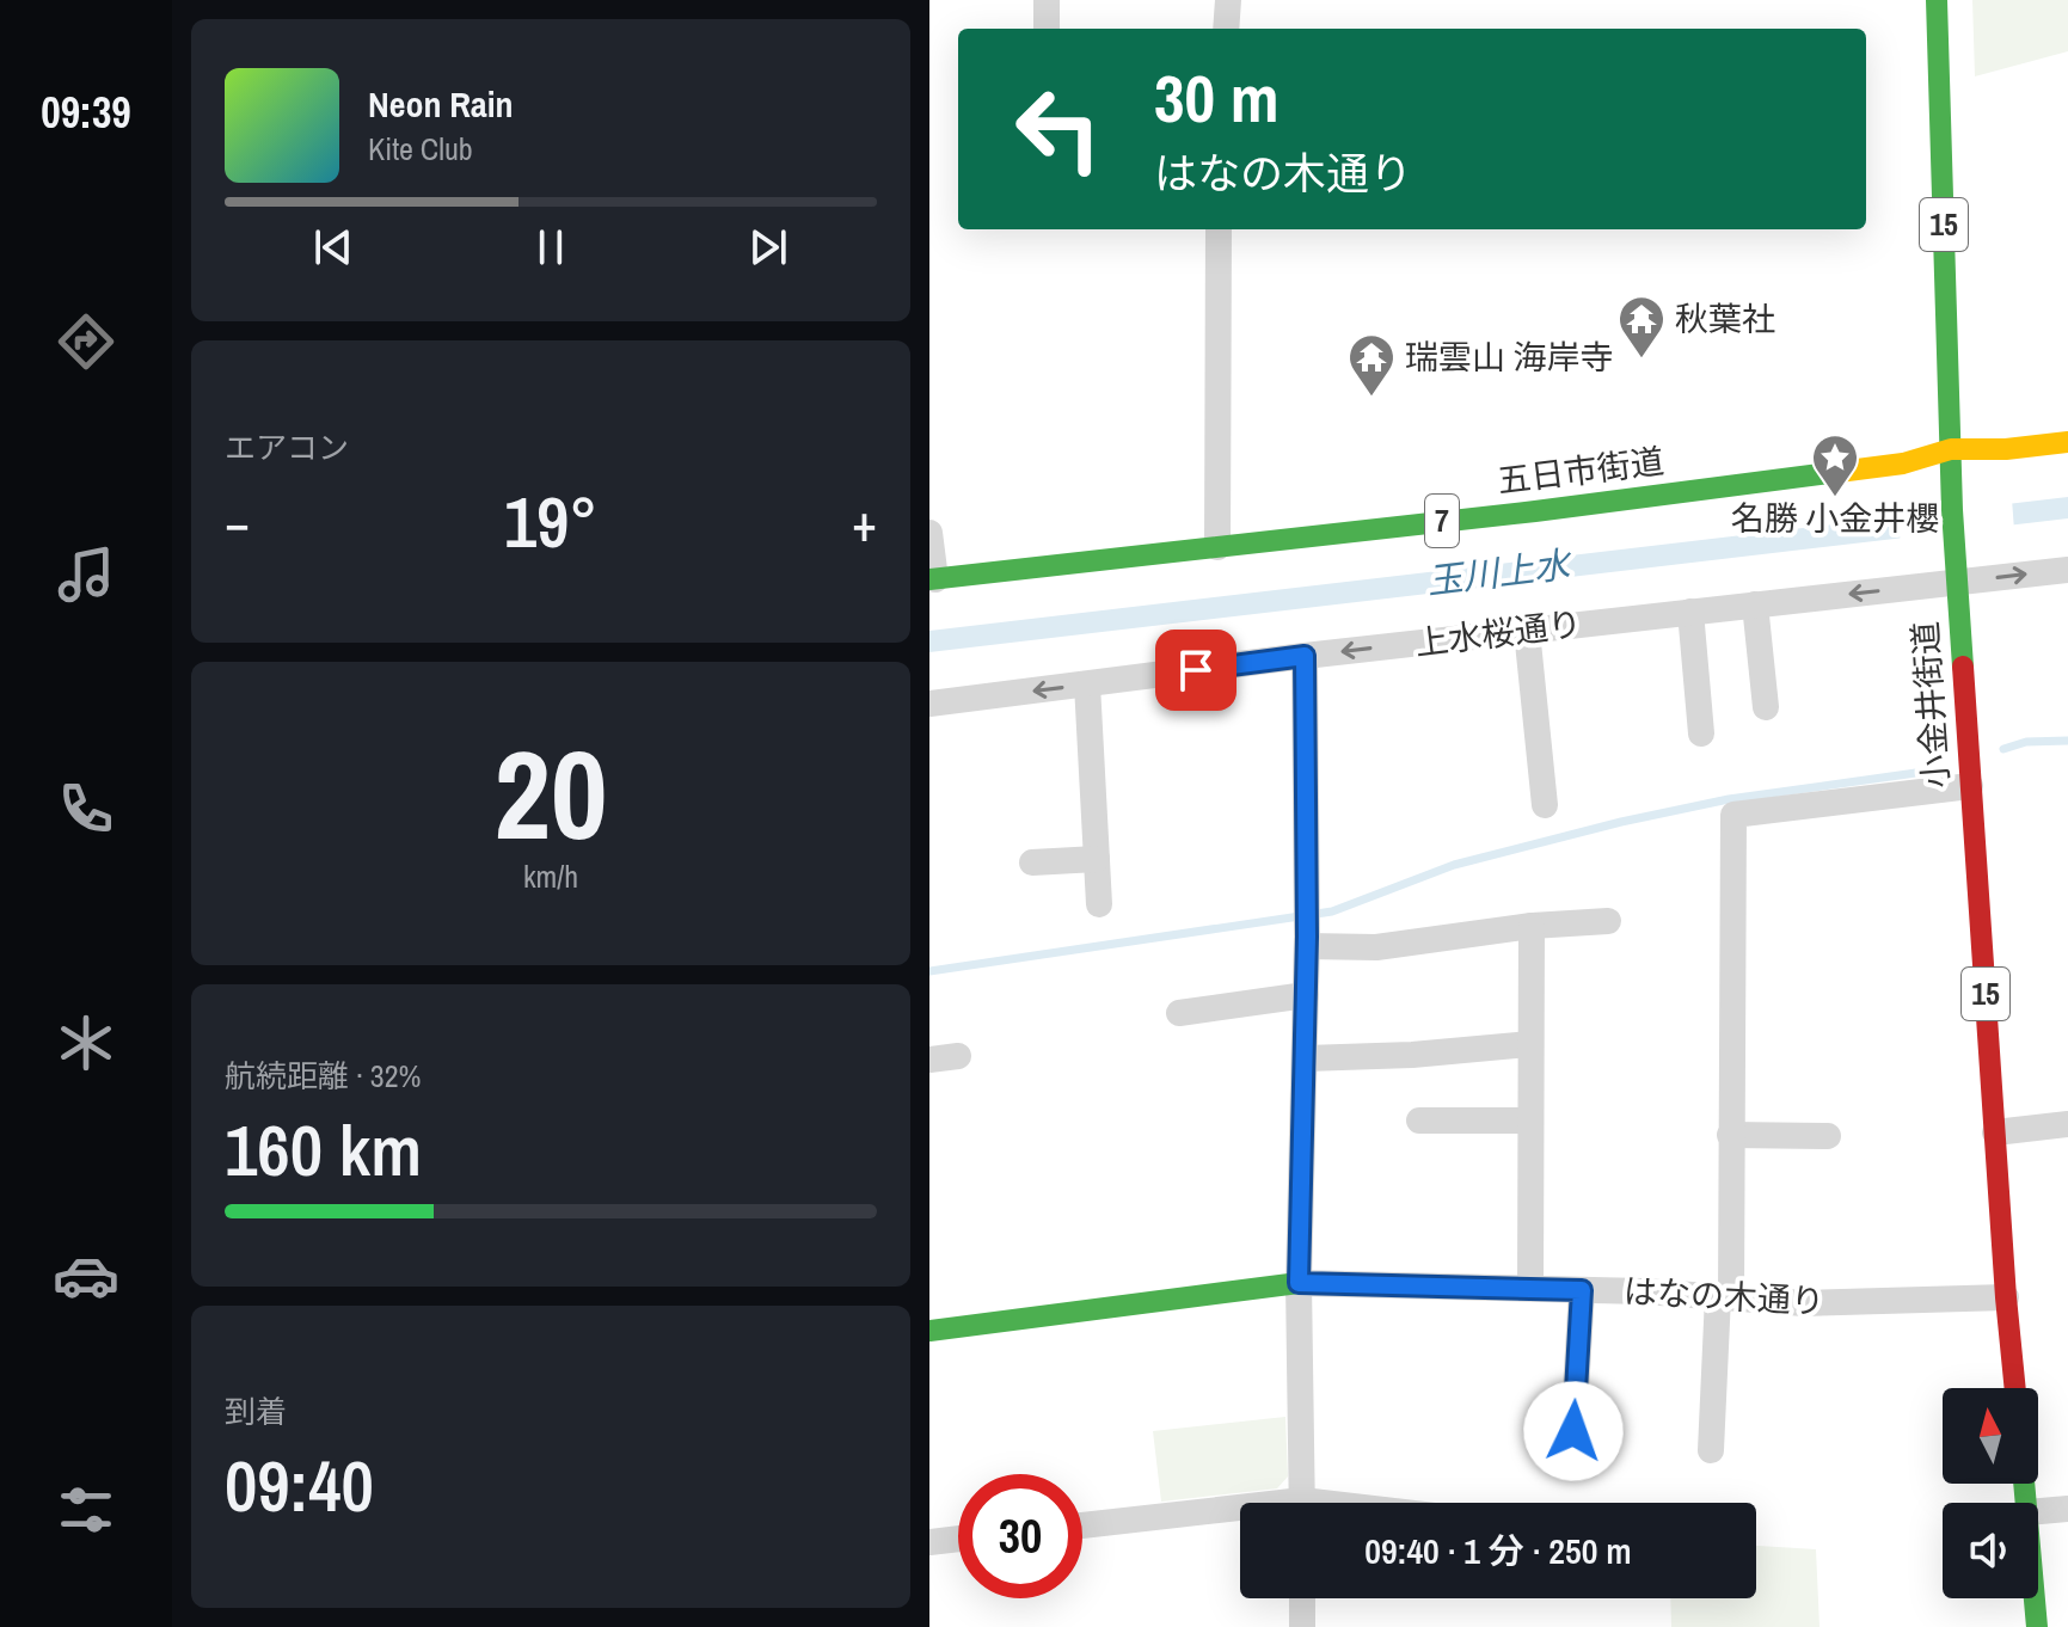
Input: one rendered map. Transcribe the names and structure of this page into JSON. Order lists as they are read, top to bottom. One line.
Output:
{"streets":{"main road":["15","五日市街道","7","小金井街道","はなの木通り"],"street":["上水桜通り"]},"crossings":[["五日市街道","小金井街道"],["上水桜通り","小金井街道"],["小金井街道","はなの木通り"]],"water":["玉川上水"],"places":{"temple":["秋葉社","瑞雲山 海岸寺"],"place":["名勝 小金井櫻"]},"north":"top","page":{"tabs":"09:39","turn":["30 m","はなの木通り"],"song":["Neon Rain","Kite Club"],"tile":["エアコン",["20","km/h"],["航続距離 · 32%","160 km"],["到着","09:40"]],"heat":["−","19°","+"],"limit":"30","trip":"09:40 · 1 分 · 250 m"}}
